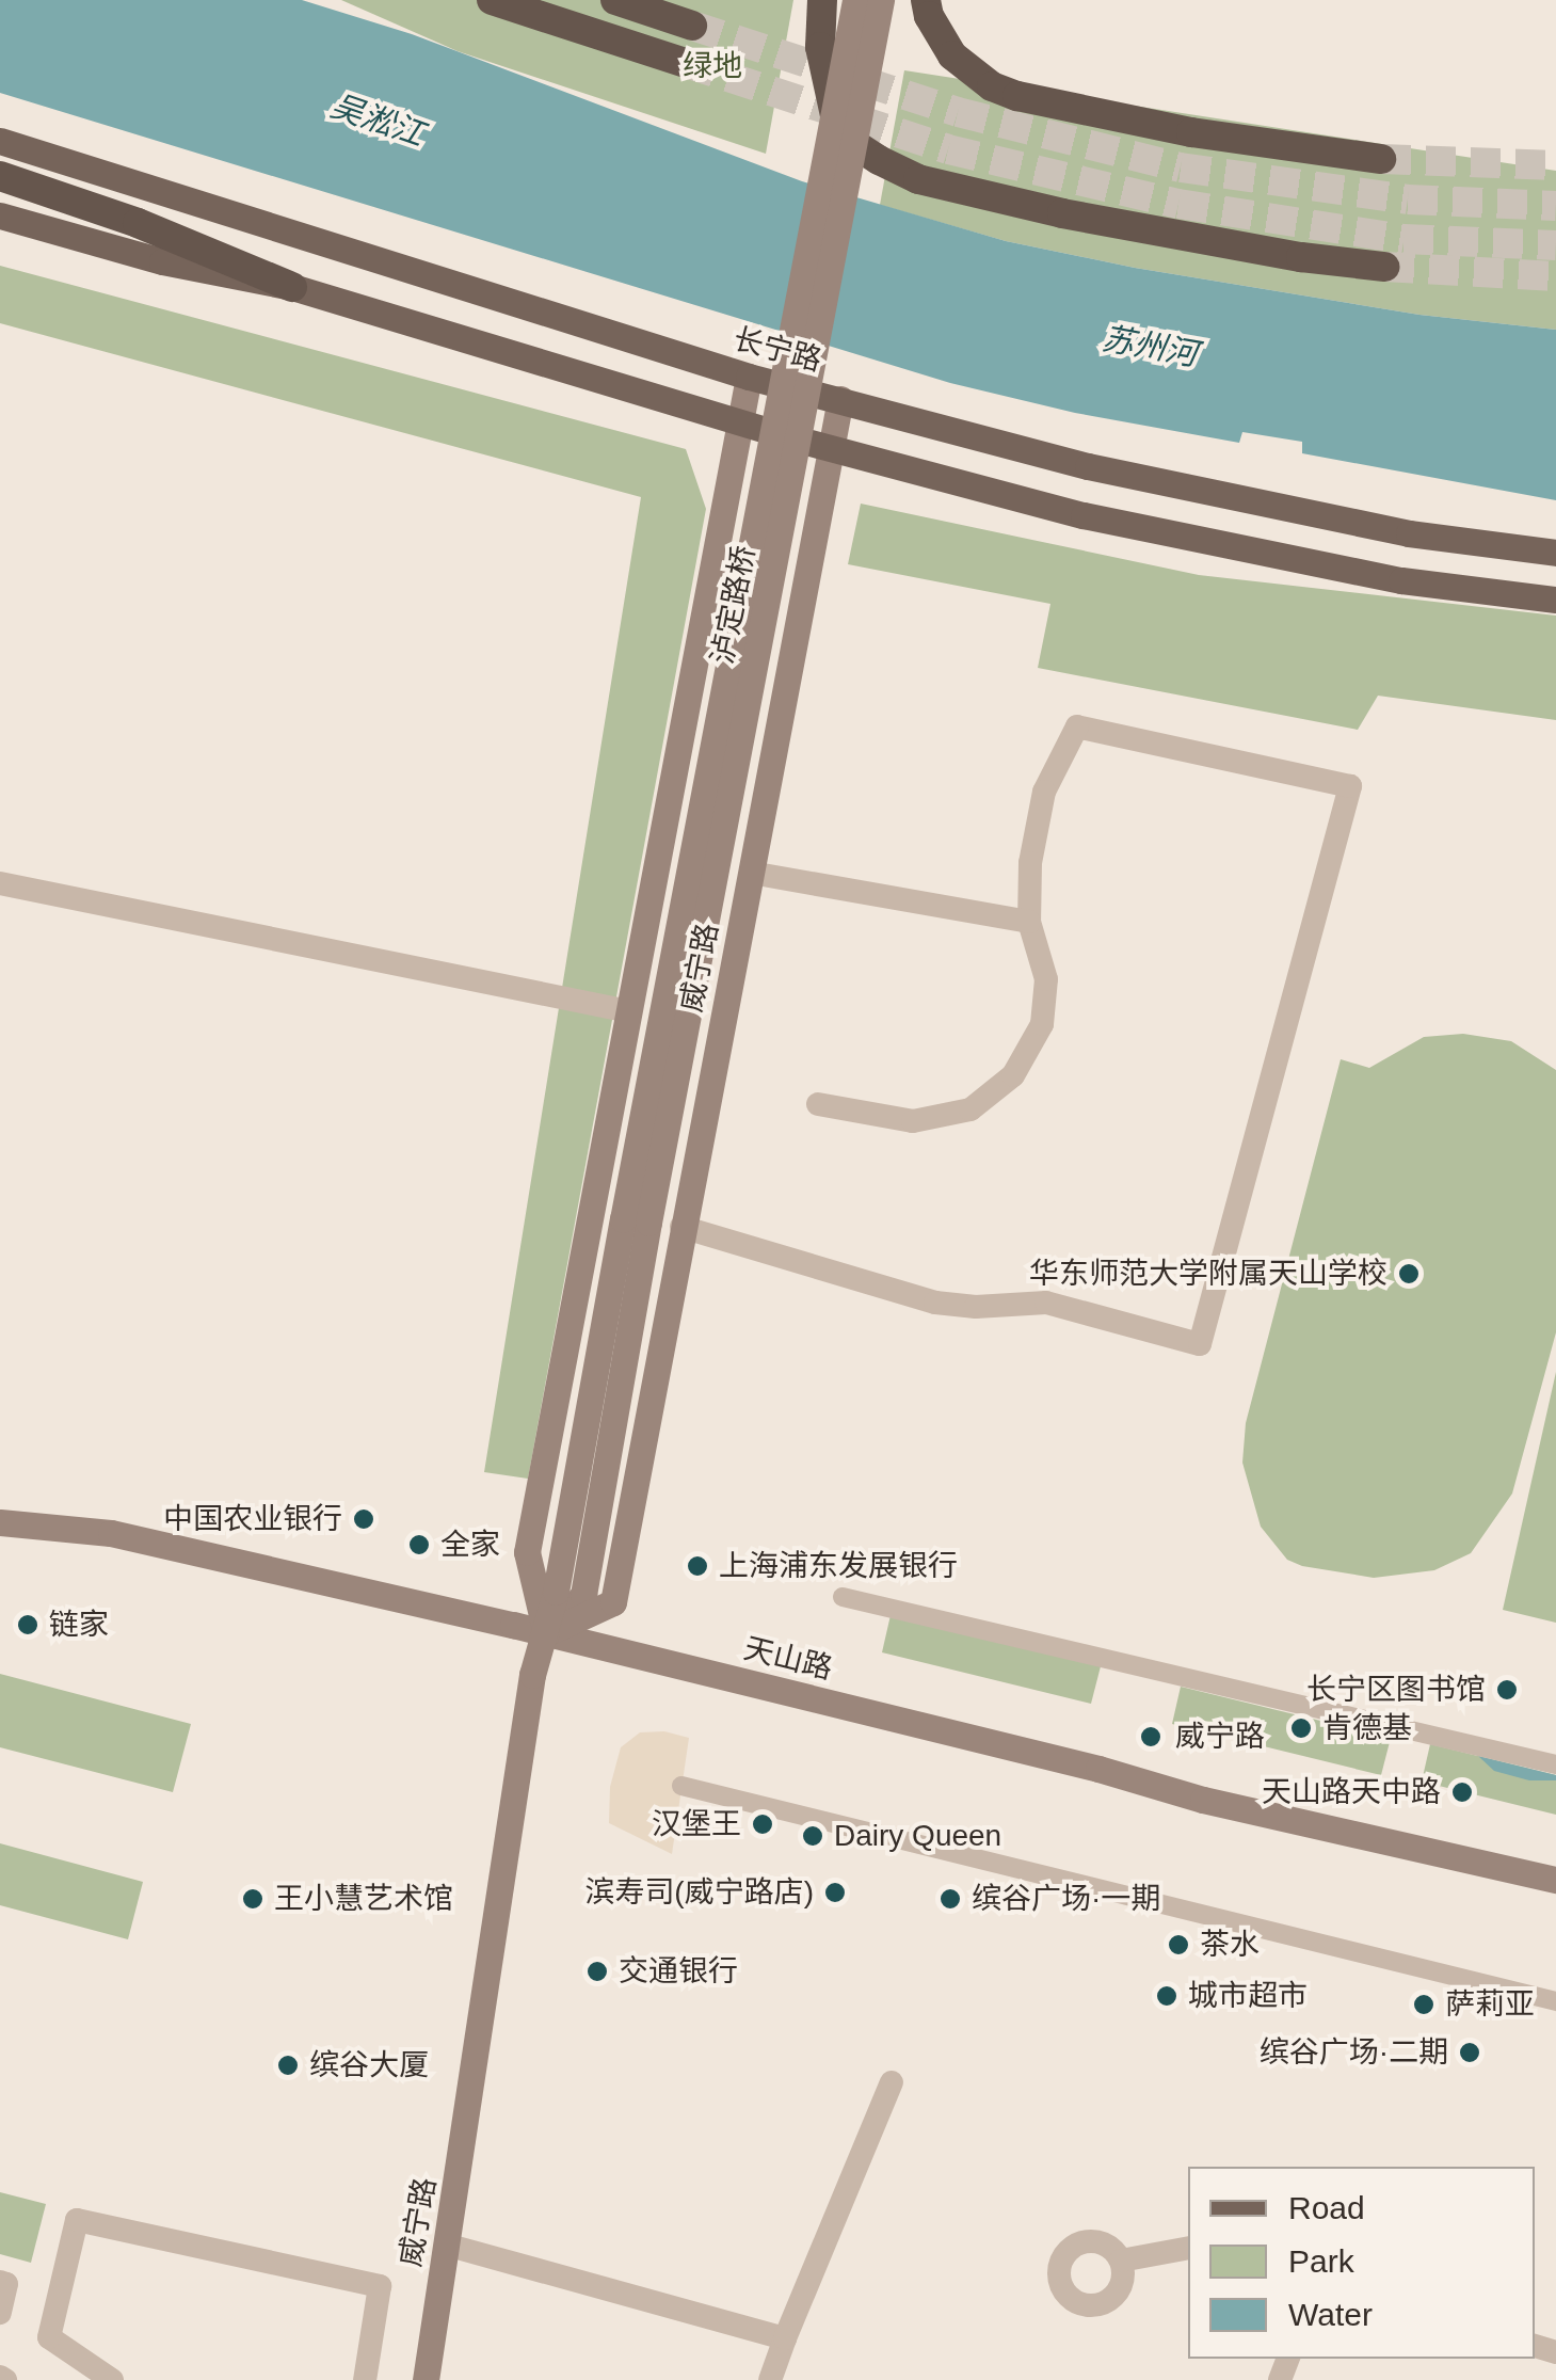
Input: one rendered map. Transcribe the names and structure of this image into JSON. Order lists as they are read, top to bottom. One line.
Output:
{"streets":{"main road":["长宁路","泸定路桥","威宁路","天山路"]},"crossings":[["长宁路","威宁路"],["泸定路桥","威宁路"],["威宁路","天山路"]],"water":["吴淞江","苏州河"],"parks":["绿地"],"places":["华东师范大学附属天山学校","中国农业银行","全家","上海浦东发展银行","链家","长宁区图书馆","肯德基","威宁路","天山路天中路","汉堡王","Dairy Queen","滨寿司(威宁路店)","王小慧艺术馆","缤谷广场·一期","茶水","交通银行","城市超市","萨莉亚","缤谷广场·二期","缤谷大厦"],"legend":["Road","Park","Water"]}
